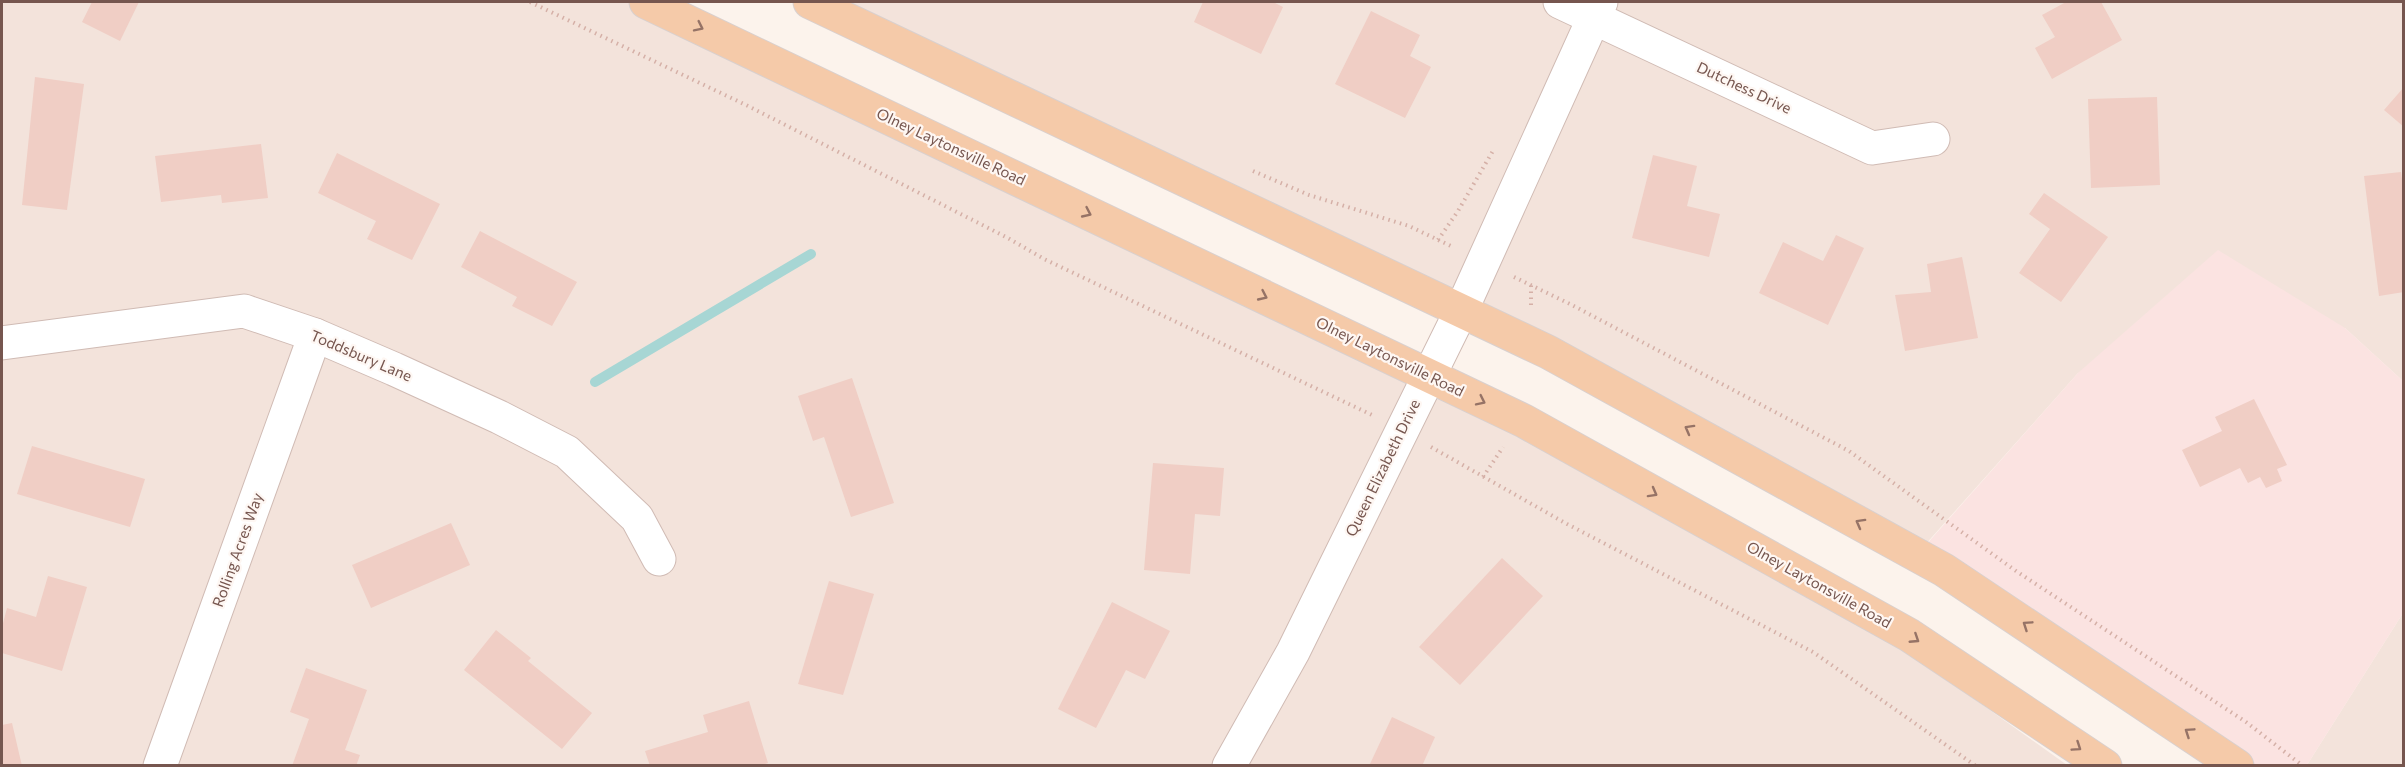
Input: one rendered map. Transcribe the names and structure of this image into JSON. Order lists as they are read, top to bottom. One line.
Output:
{"streets":{"main road":["Olney Laytonsville Road"],"street":["Dutchess Drive","Toddsbury Lane","Queen Elizabeth Drive","Rolling Acres Way"]},"crossings":[["Dutchess Drive","Queen Elizabeth Drive"],["Olney Laytonsville Road","Queen Elizabeth Drive"],["Toddsbury Lane","Rolling Acres Way"]]}
